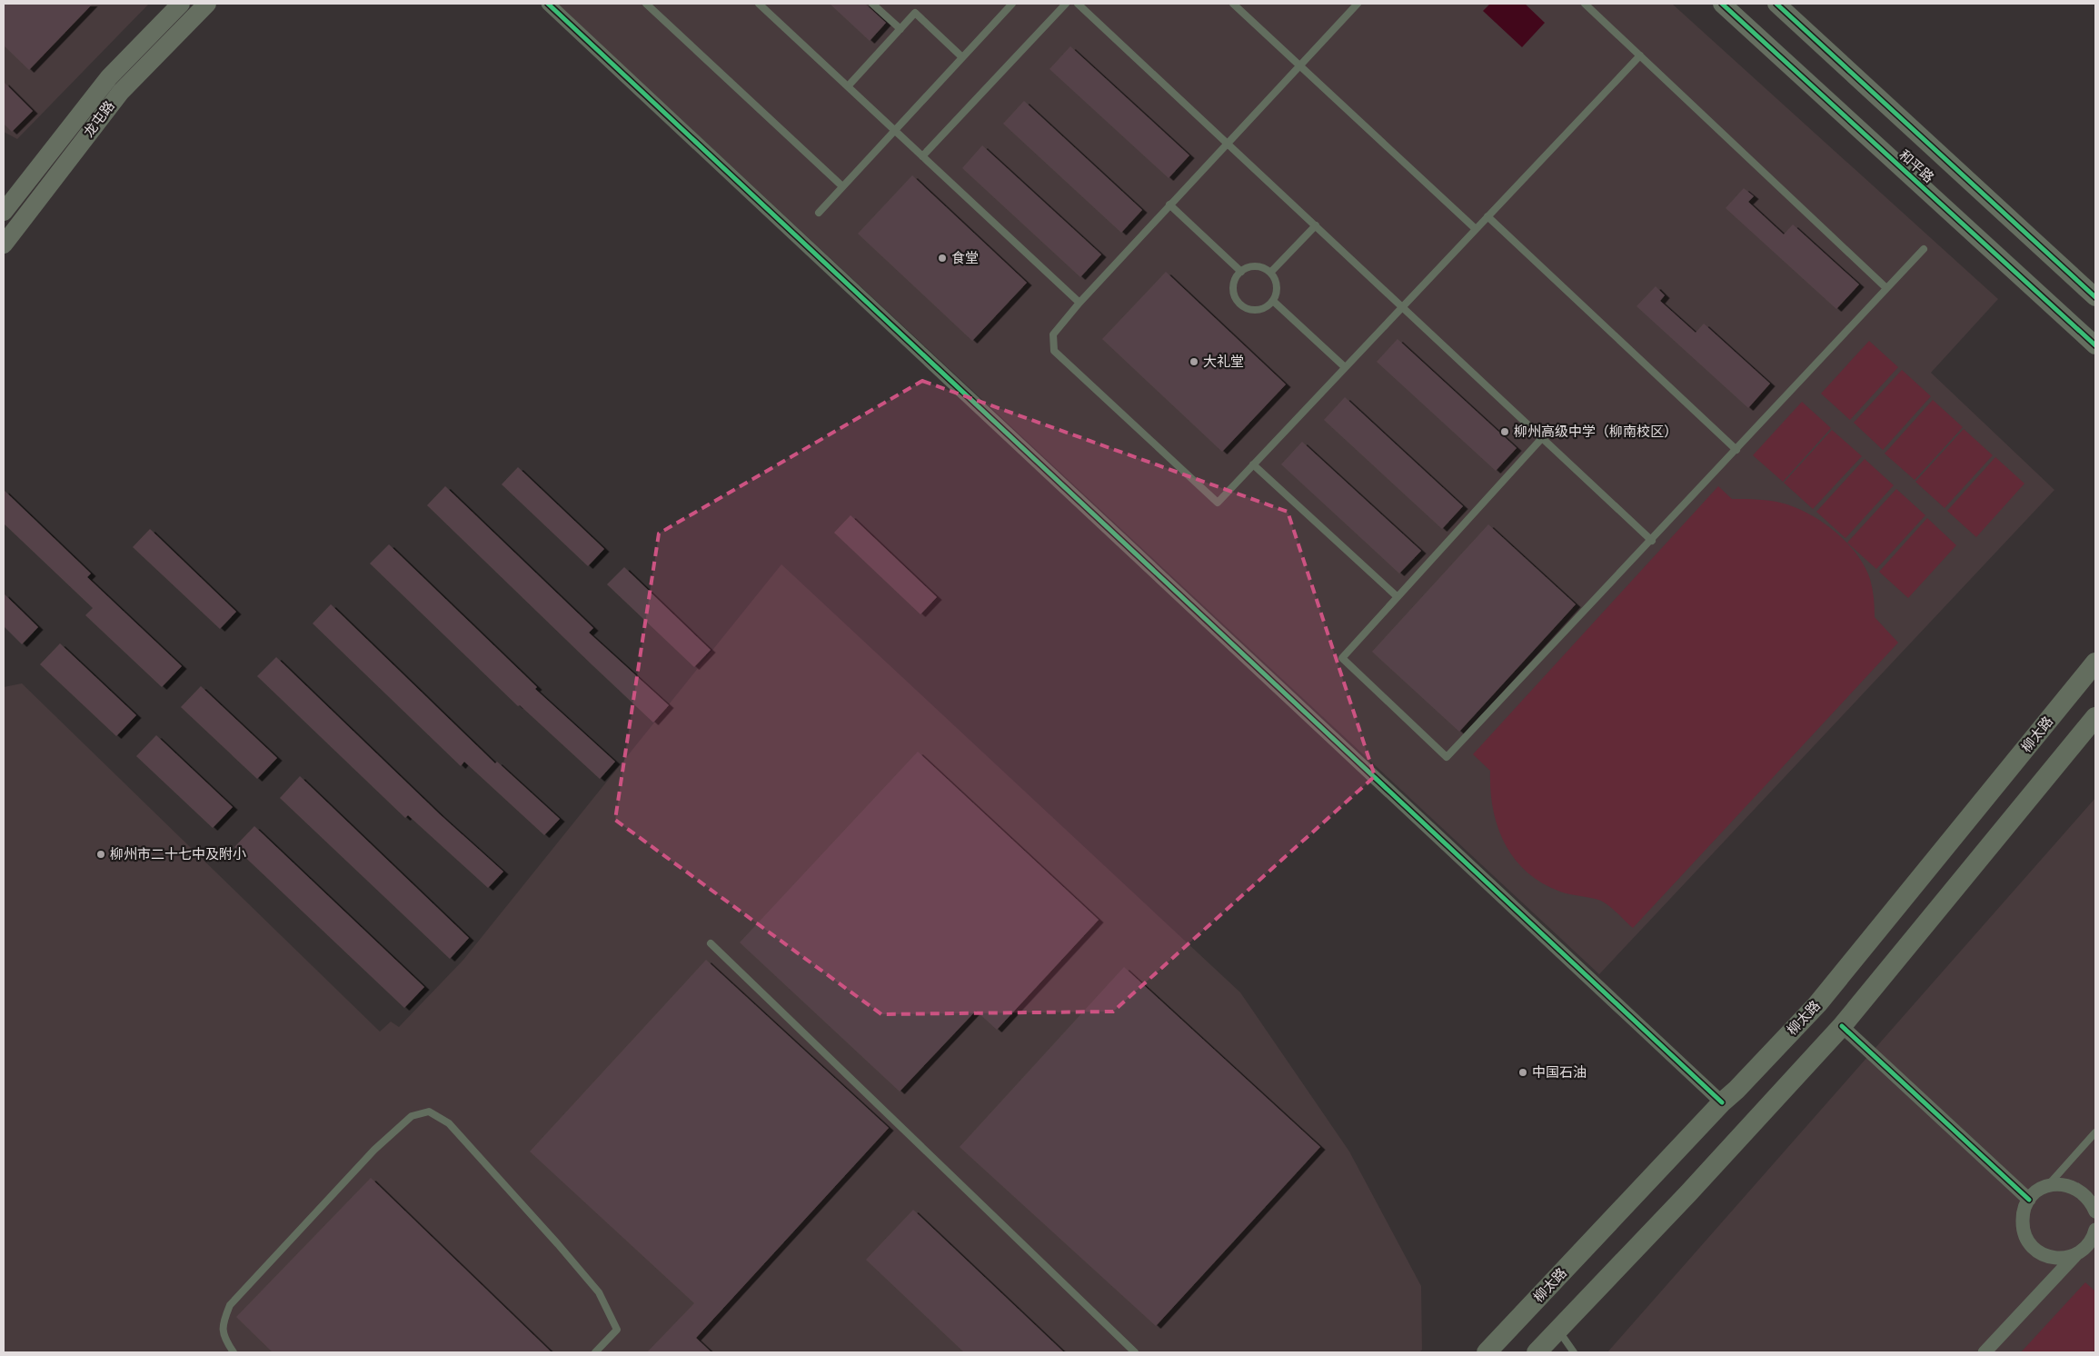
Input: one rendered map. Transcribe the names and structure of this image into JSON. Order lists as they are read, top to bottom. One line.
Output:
{"streets":{"main road":["龙屯路","和平路","柳太路"]},"places":["食堂","大礼堂","柳州高级中学（柳南校区）","柳州市二十七中及附小","中国石油"]}
